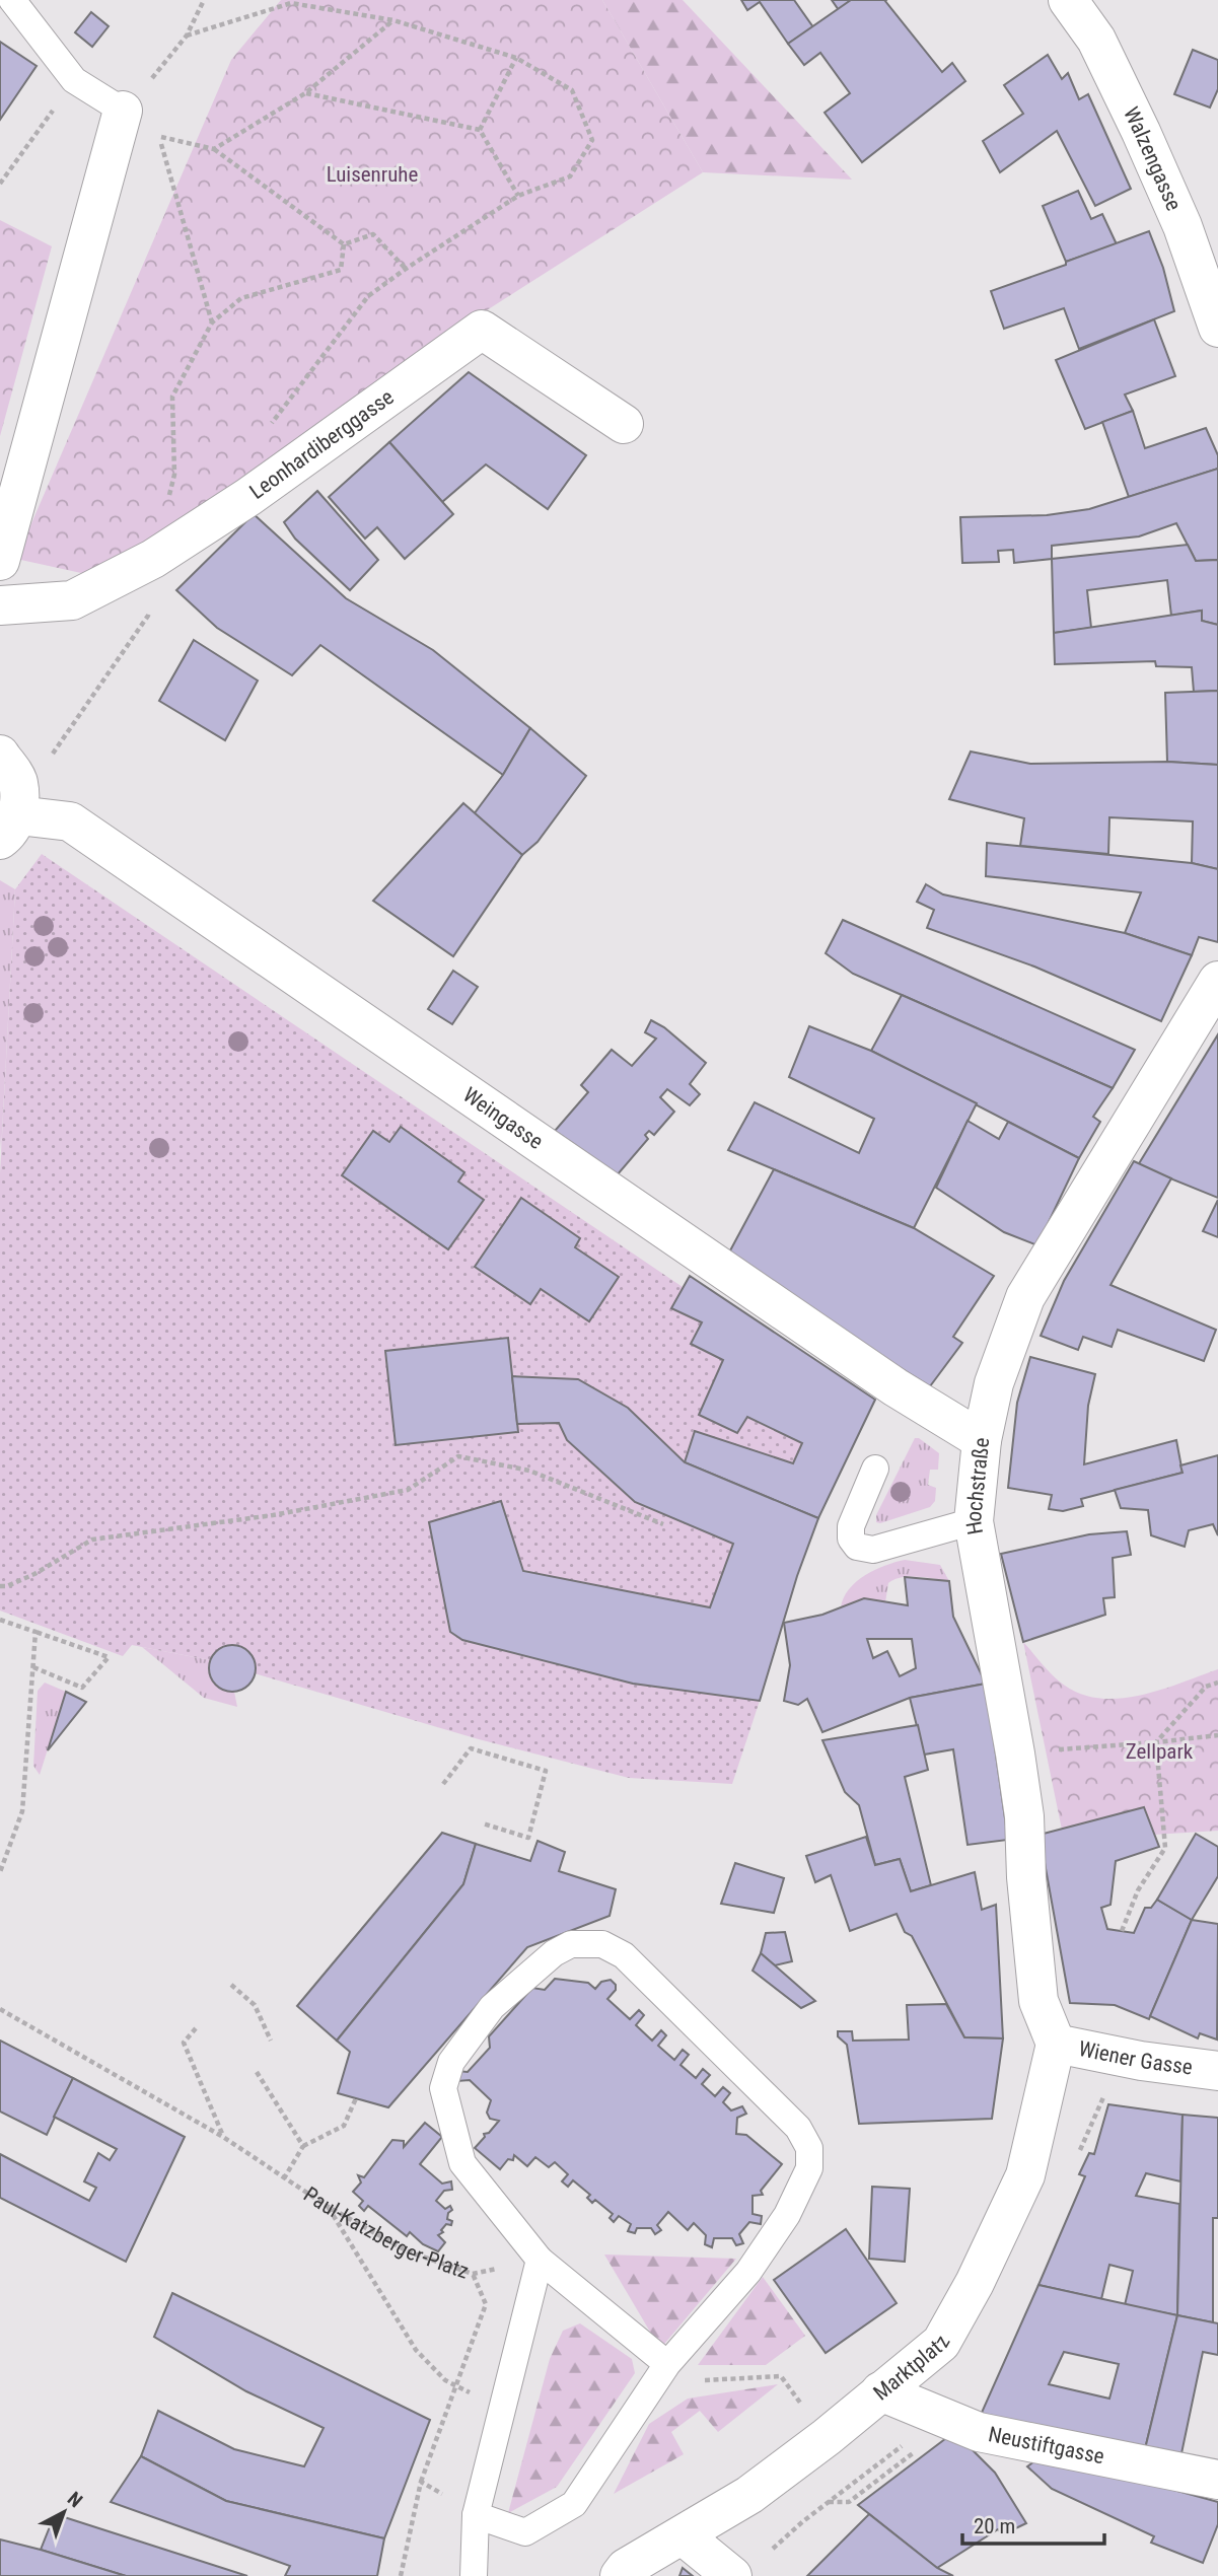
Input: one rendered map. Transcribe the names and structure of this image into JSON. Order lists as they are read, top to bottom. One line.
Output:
{"streets":{"street":["Walzengasse","Leonhardiberggasse","Weingasse","Hochstraße","Wiener Gasse","Marktplatz","Neustiftgasse"],"path":["Paul-Katzberger-Platz"]},"crossings":[["Weingasse","Hochstraße"],["Hochstraße","Wiener Gasse"],["Hochstraße","Marktplatz"],["Wiener Gasse","Marktplatz"],["Marktplatz","Neustiftgasse"]],"parks":["Luisenruhe","Zellpark"],"scale_bar":"20 m","north":"top right"}
